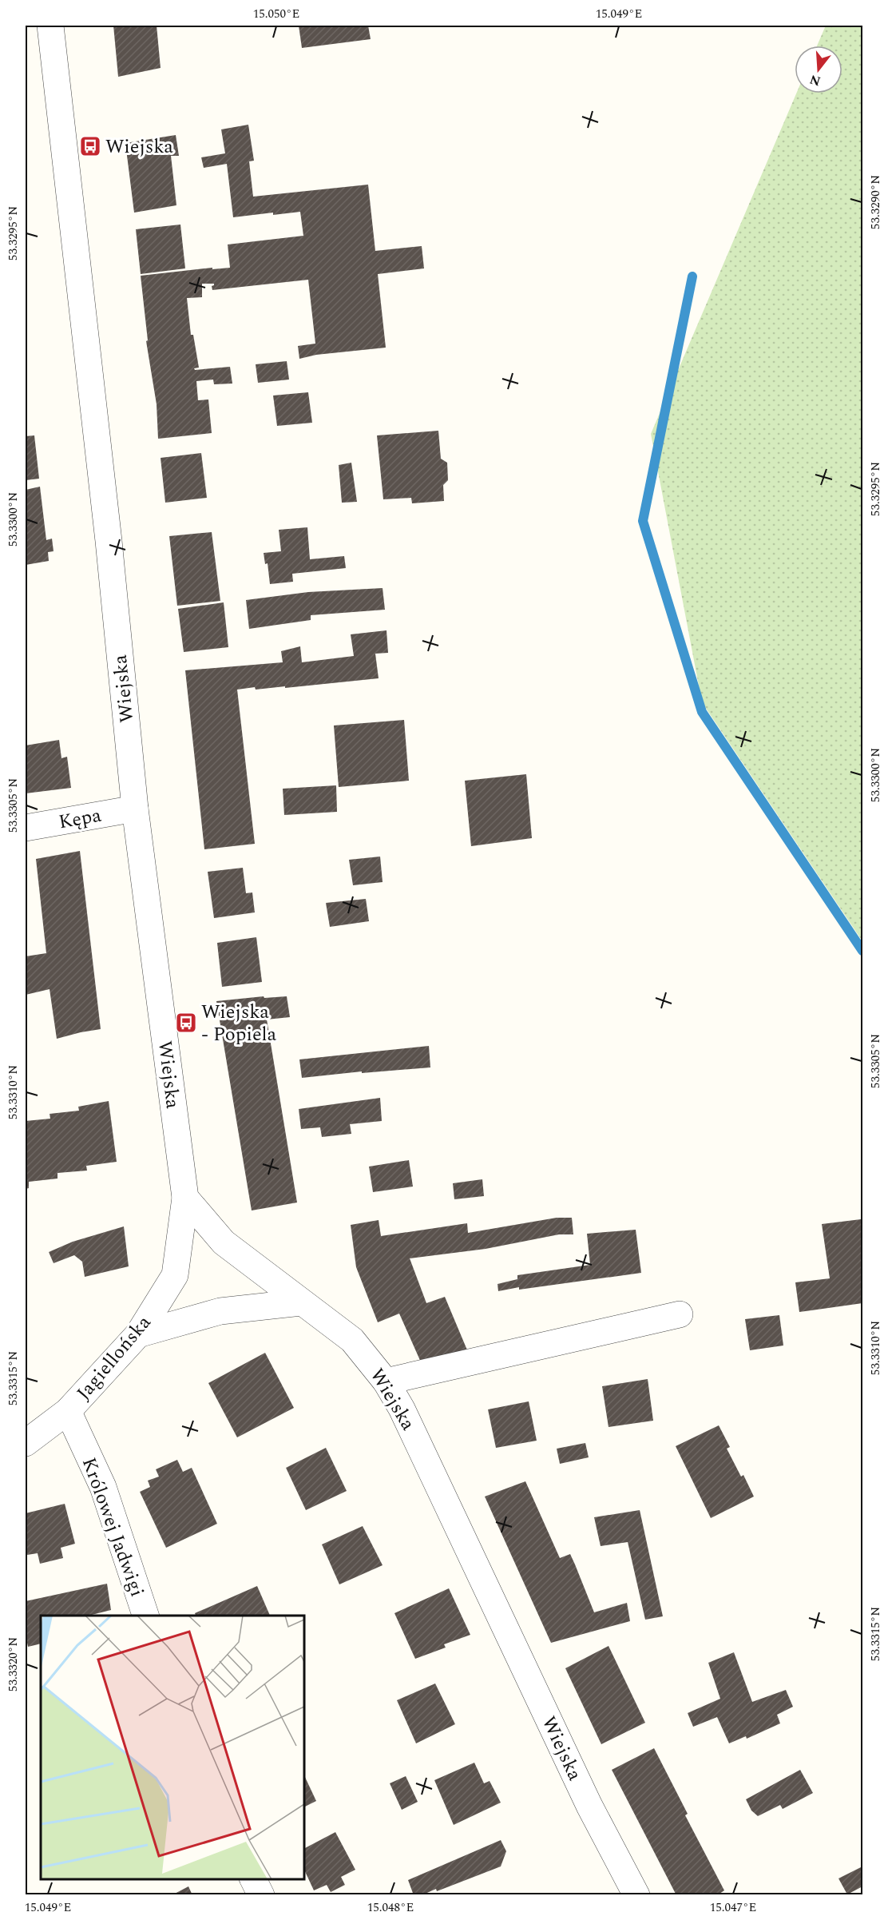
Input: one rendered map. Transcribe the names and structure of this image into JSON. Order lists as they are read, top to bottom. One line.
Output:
{"streets":{"street":["Wiejska","Kępa","Jagiellońska","Królowej Jadwigi"]},"crossings":[["Wiejska","Kępa"],["Wiejska","Jagiellońska"],["Jagiellońska","Królowej Jadwigi"]],"places":{"bus stop":["Wiejska","Wiejska - Popiela"]},"north":"bottom","coordinates":["15.050°E","15.049°E","53.3290°N","53.3295°N","53.3300°N","53.3305°N","53.3310°N","53.3315°N","53.3320°N","15.048°E","15.047°E"]}
